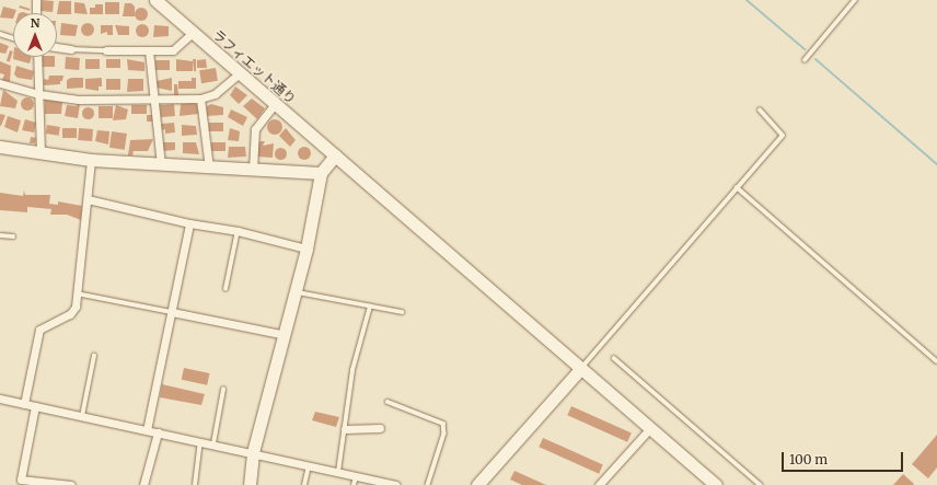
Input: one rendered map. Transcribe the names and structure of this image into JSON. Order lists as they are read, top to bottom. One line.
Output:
{"streets":{"street":["ラフィエット通り"]},"scale_bar":"100 m","north":"top"}
